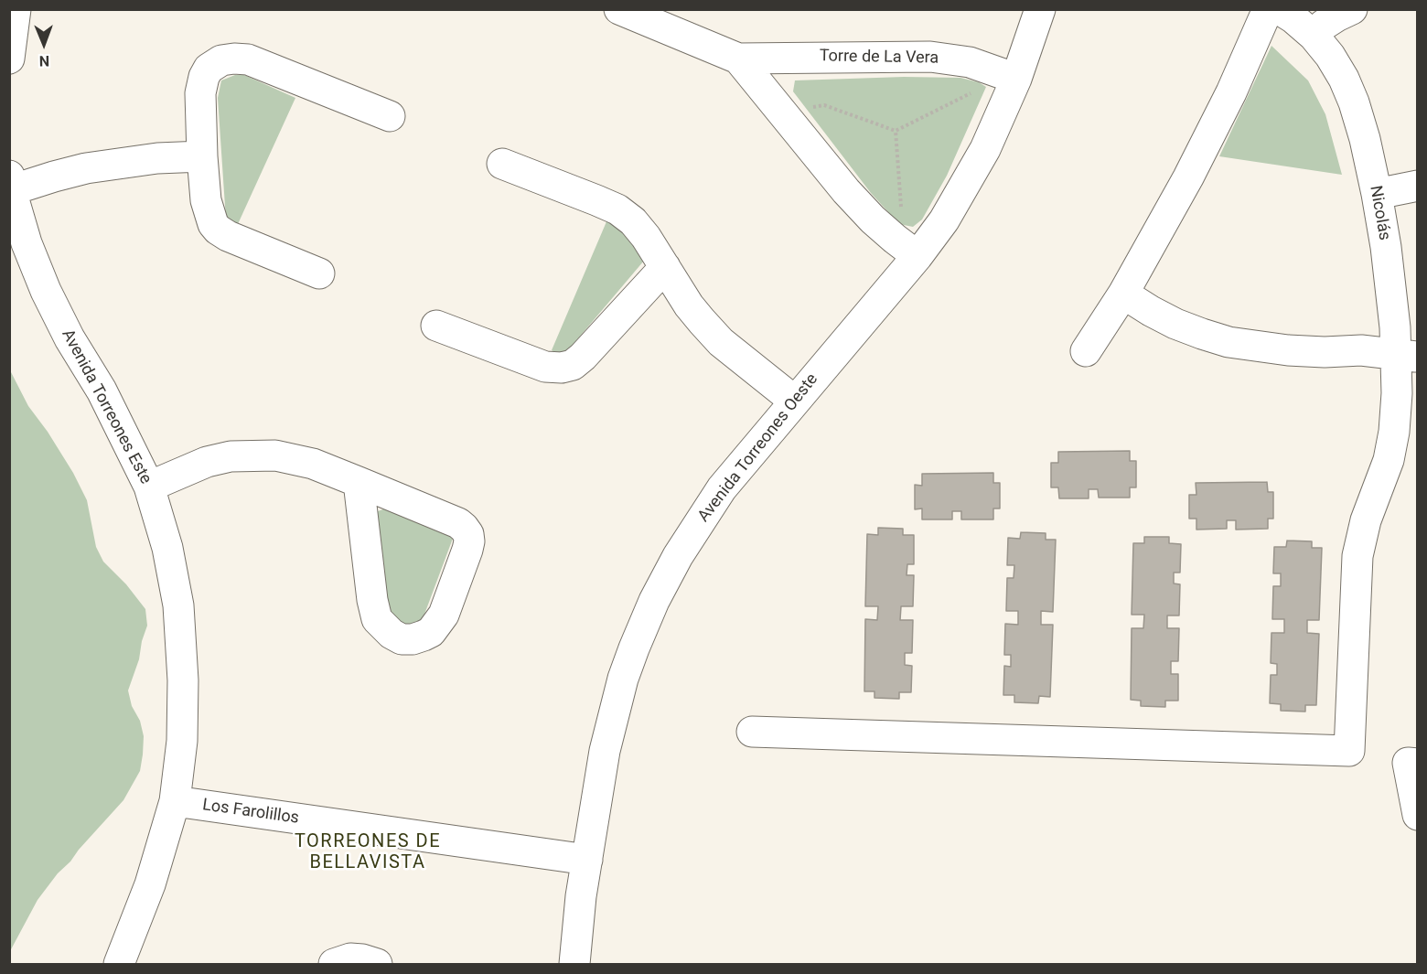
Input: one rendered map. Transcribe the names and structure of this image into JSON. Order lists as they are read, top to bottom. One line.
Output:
{"streets":{"street":["Torre de La Vera","Nicolás","Avenida Torreones Este","Avenida Torreones Oeste","Los Farolillos"]},"crossings":[["Torre de La Vera","Avenida Torreones Oeste"],["Avenida Torreones Este","Los Farolillos"],["Avenida Torreones Oeste","Los Farolillos"]],"districts":["TORREONES DE BELLAVISTA"],"north":"bottom"}
